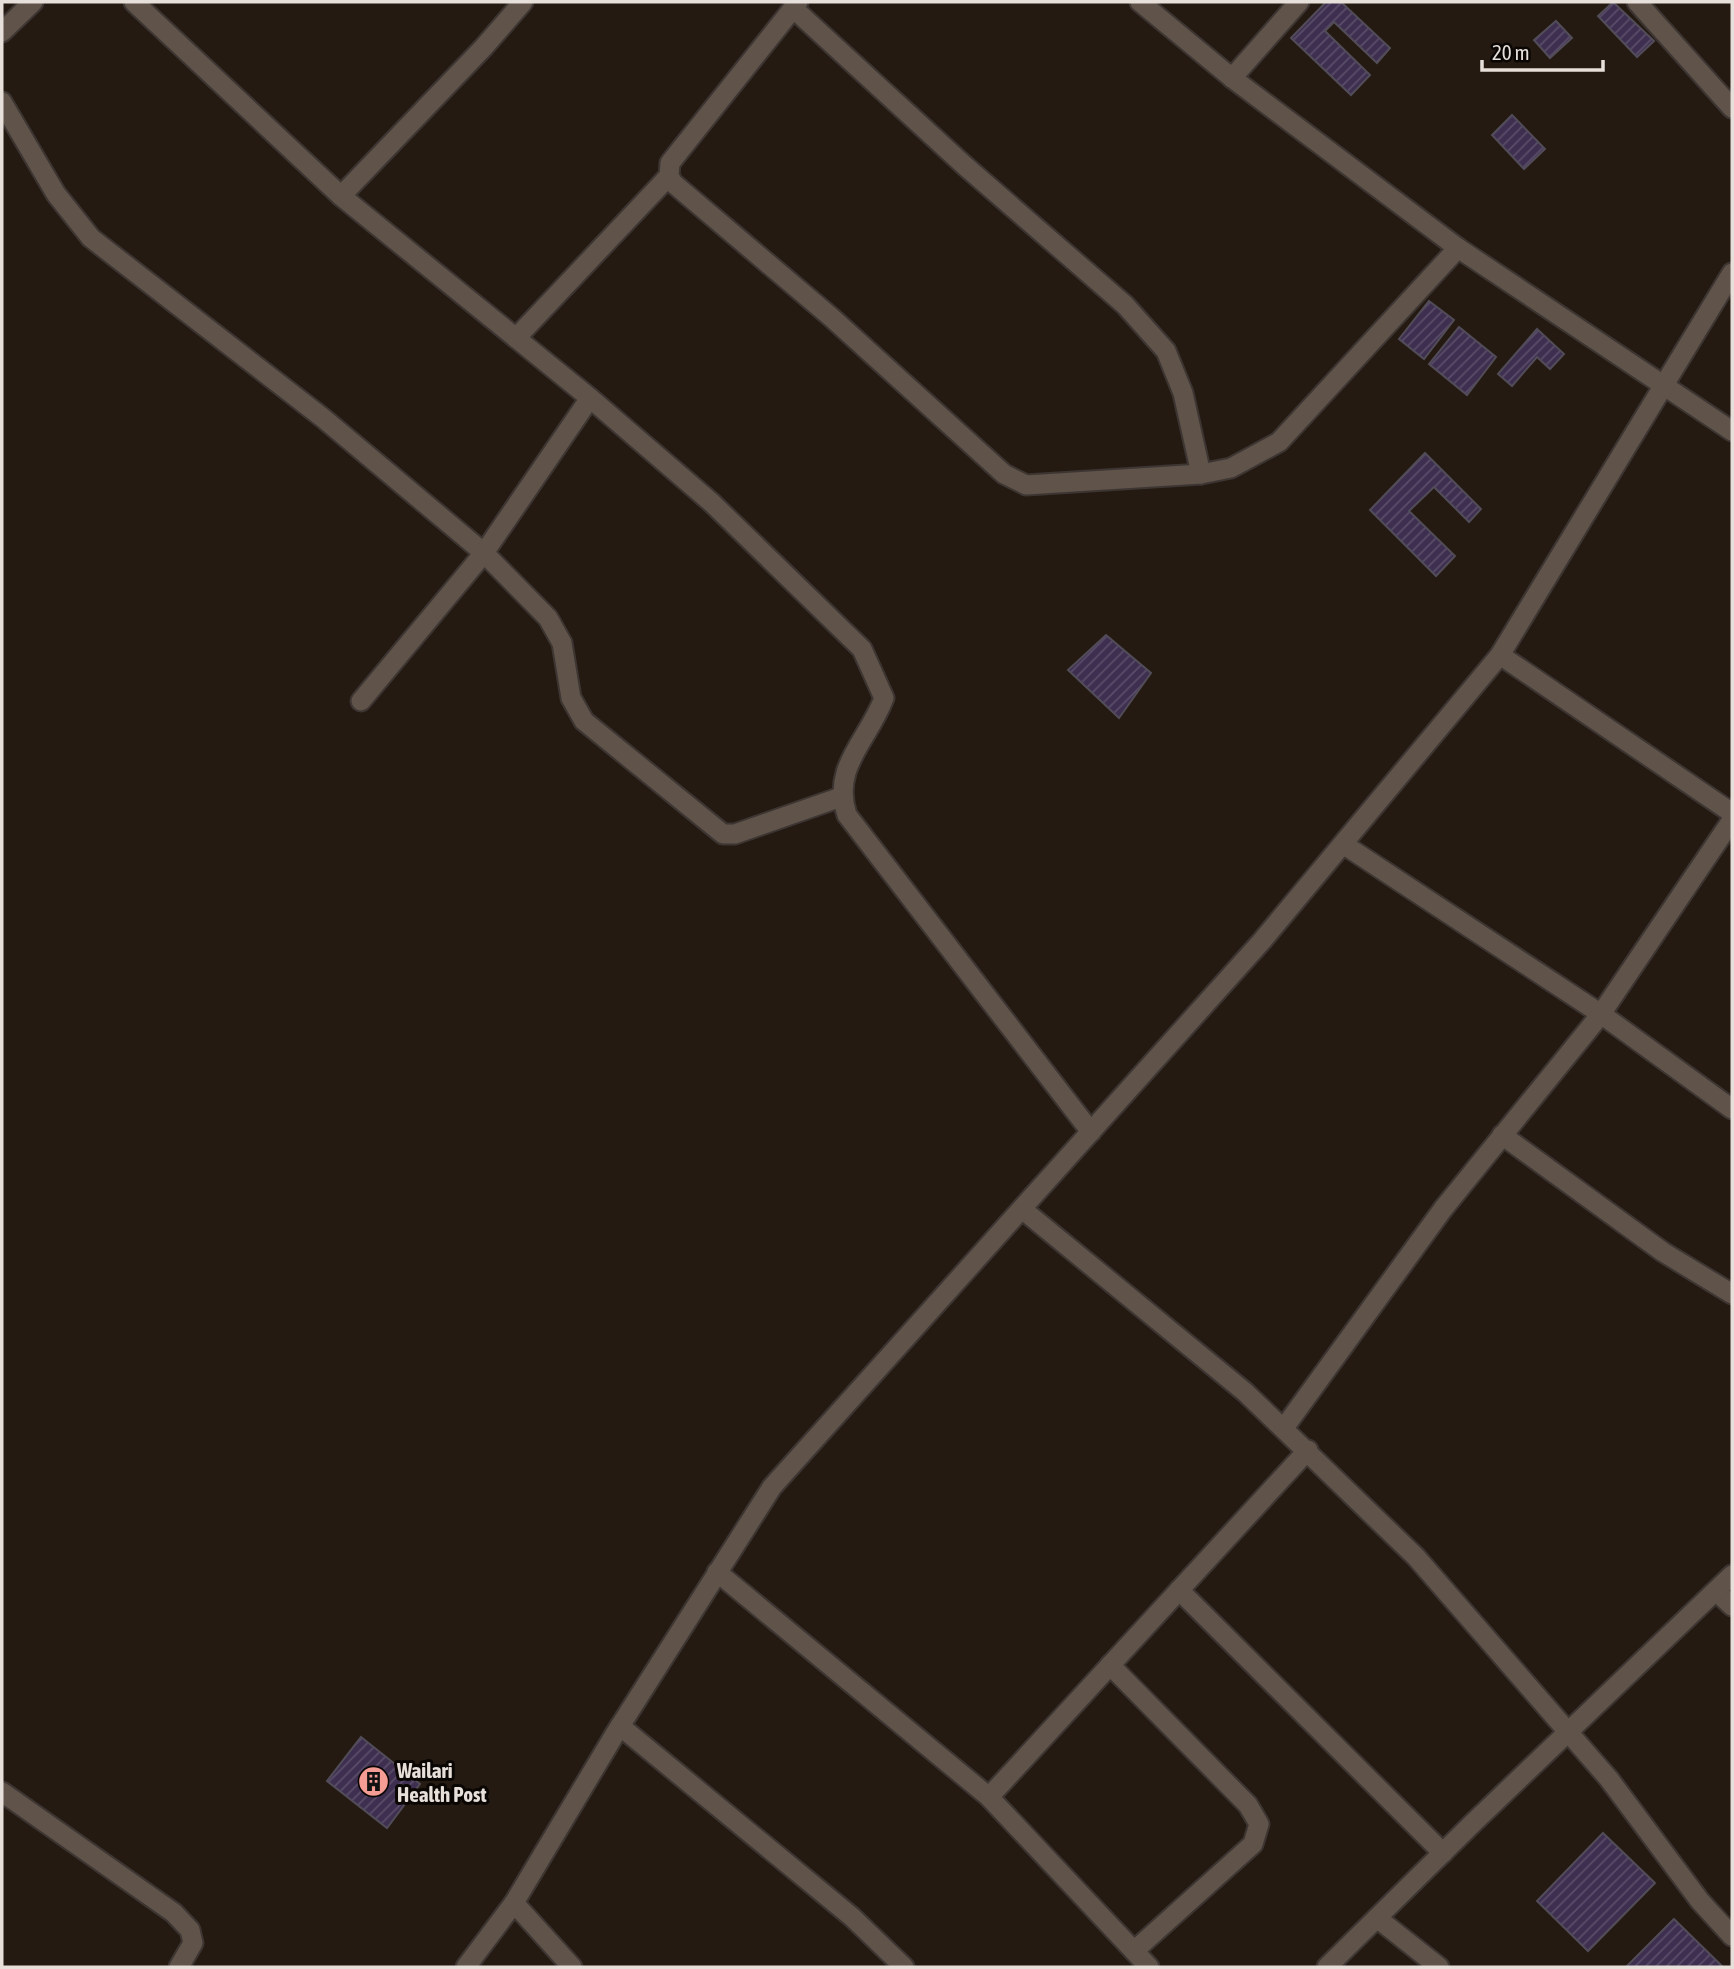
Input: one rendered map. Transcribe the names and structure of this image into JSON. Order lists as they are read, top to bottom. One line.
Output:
{"places":{"building":["Wailari Health Post"]},"scale_bar":"20 m"}
